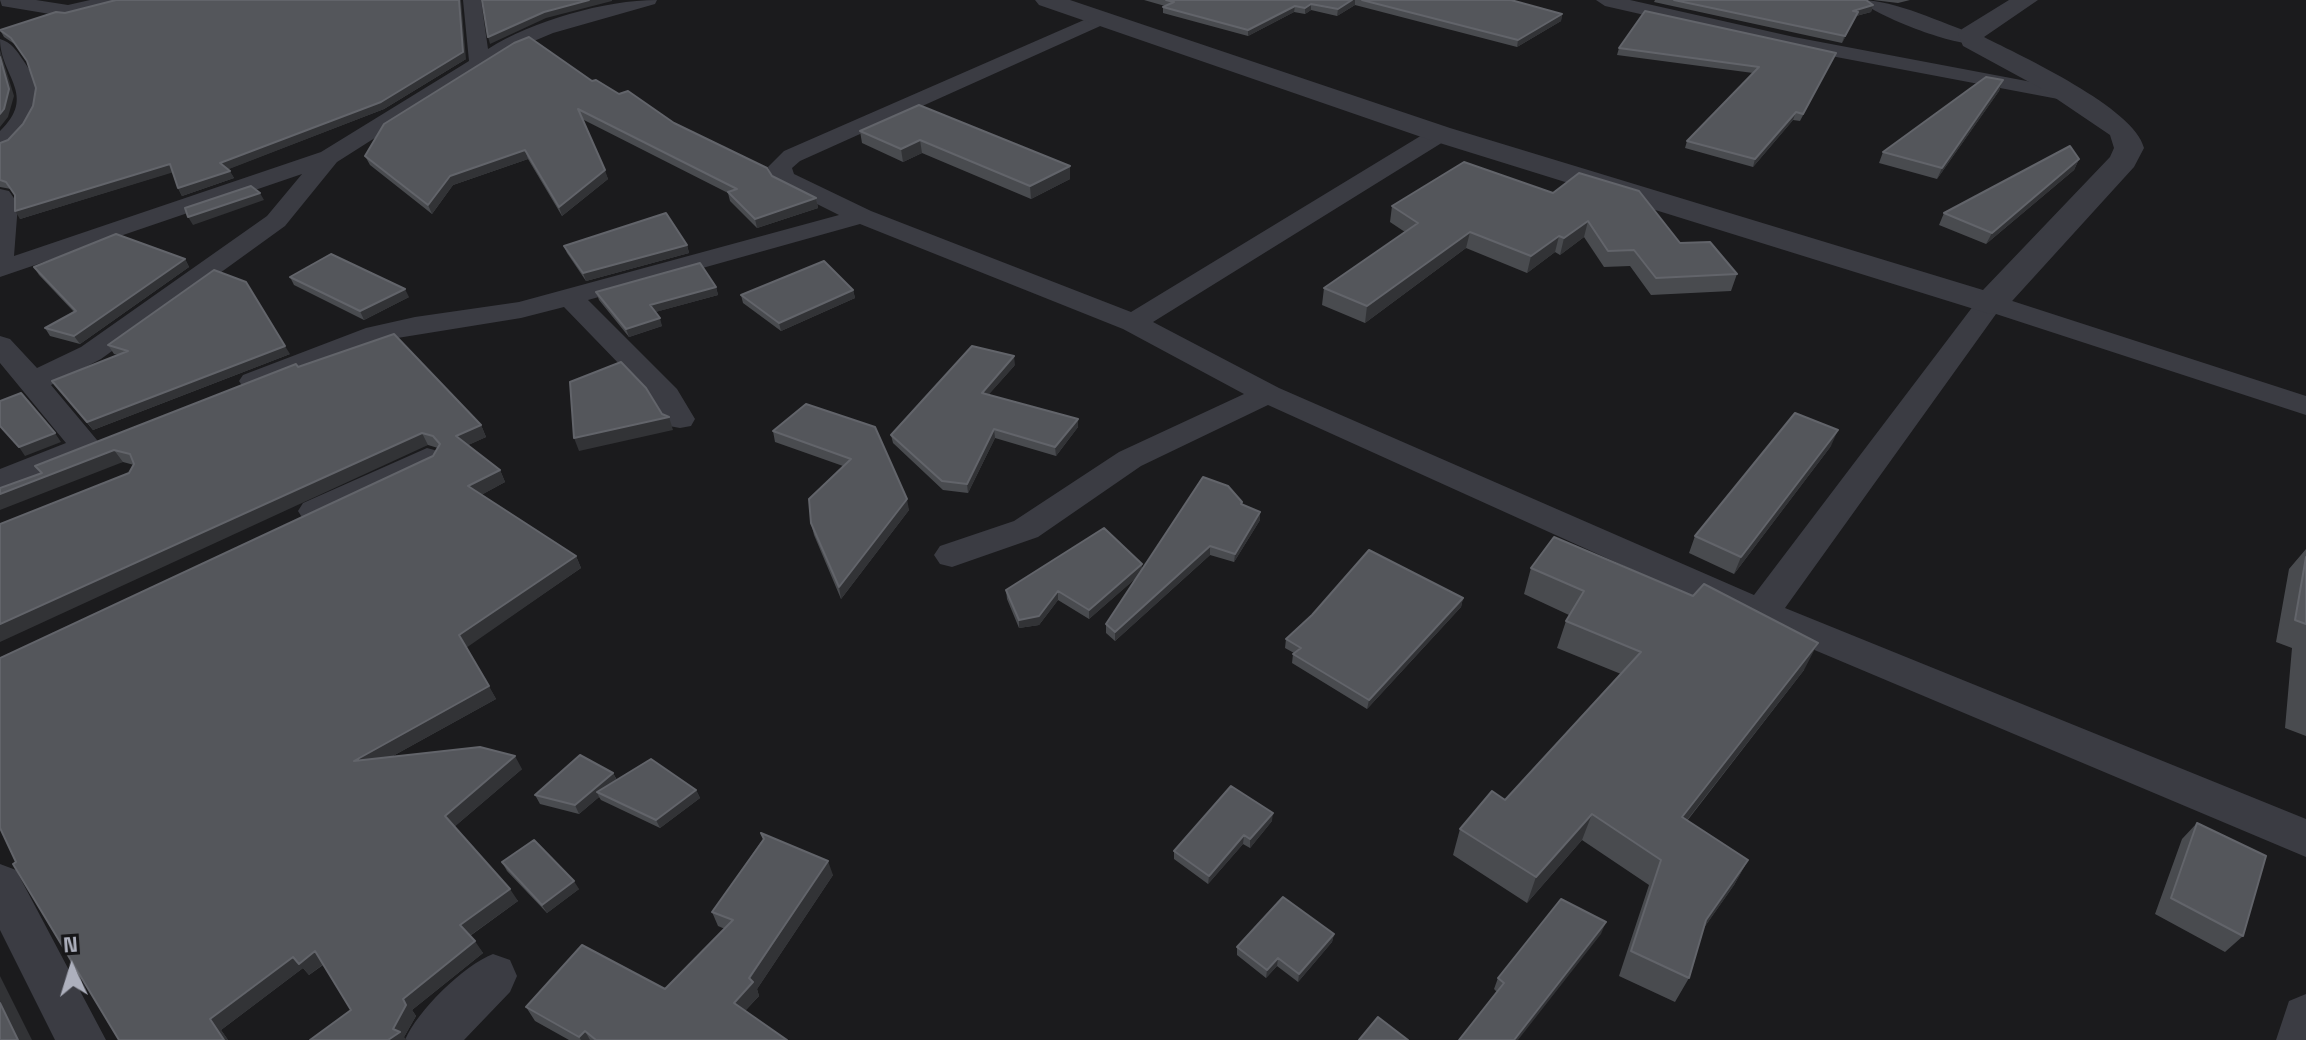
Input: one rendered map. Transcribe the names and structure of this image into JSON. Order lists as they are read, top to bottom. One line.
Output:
{"north":"top"}
